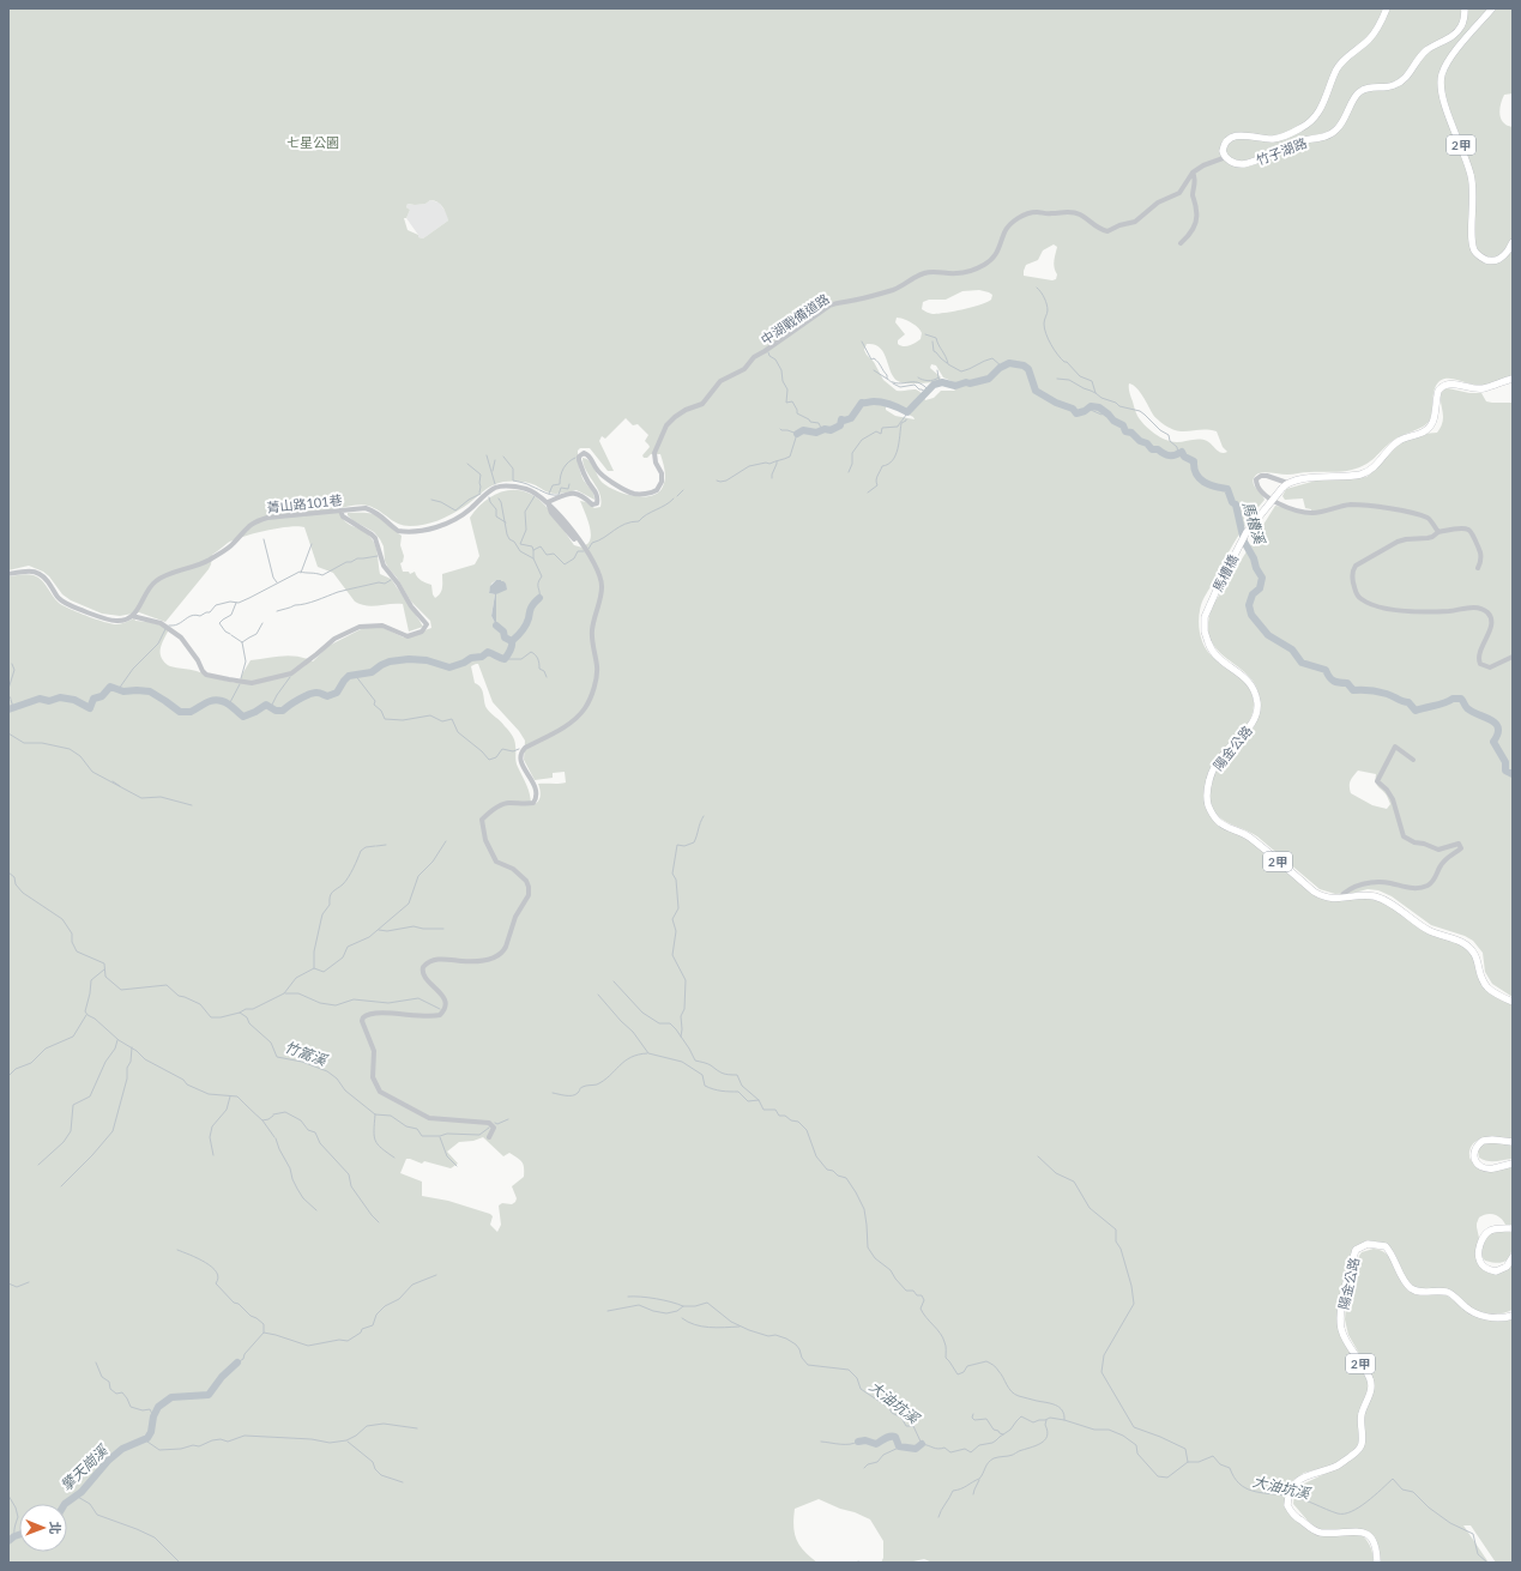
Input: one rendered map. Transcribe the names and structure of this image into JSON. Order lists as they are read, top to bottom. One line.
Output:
{"streets":{"main road":["2甲","竹子湖路","馬槽橋","陽金公路"],"street":["中湖戰備道路","菁山路101巷"]},"crossings":[["竹子湖路","中湖戰備道路"],["中湖戰備道路","菁山路101巷"],["馬槽橋","陽金公路"]],"water":["馬槽溪","竹篙溪","大油坑溪","擎天崗溪"],"parks":["七星公園"],"north":"right"}
